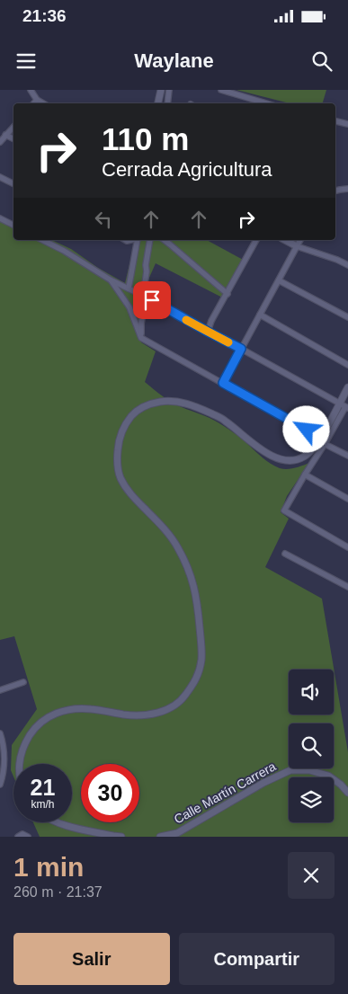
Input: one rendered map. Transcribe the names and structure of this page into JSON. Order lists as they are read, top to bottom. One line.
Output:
{"streets":{"street":["Calle Martín Carrera"]},"page":{"status":"21:36","header":"Waylane","turn":["110 m","Cerrada Agricultura"],"speed":"21 km/h","limit":"30","heading":["1 min","260 m · 21:37"],"buttons":["Salir","Compartir"]}}
